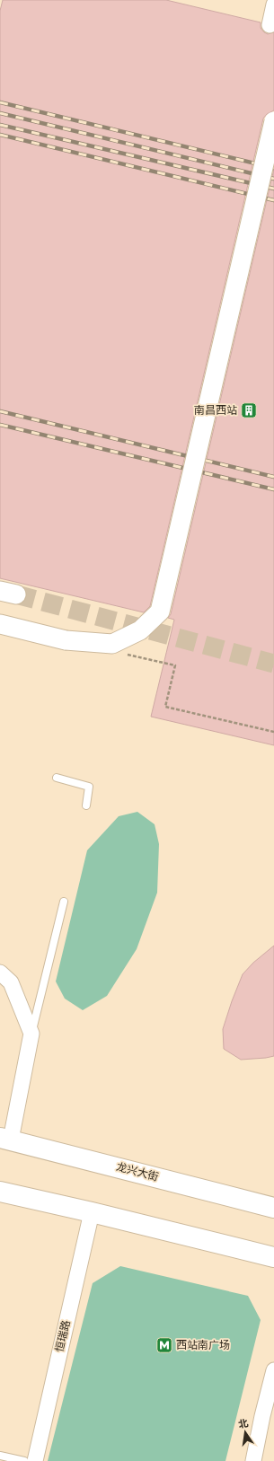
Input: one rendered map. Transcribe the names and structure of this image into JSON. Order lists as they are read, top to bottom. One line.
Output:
{"streets":{"main road":["龙兴大街"],"street":["恒瑞路"]},"places":{"building":["南昌西站"],"metro station":["西站南广场"]},"north":"top"}
